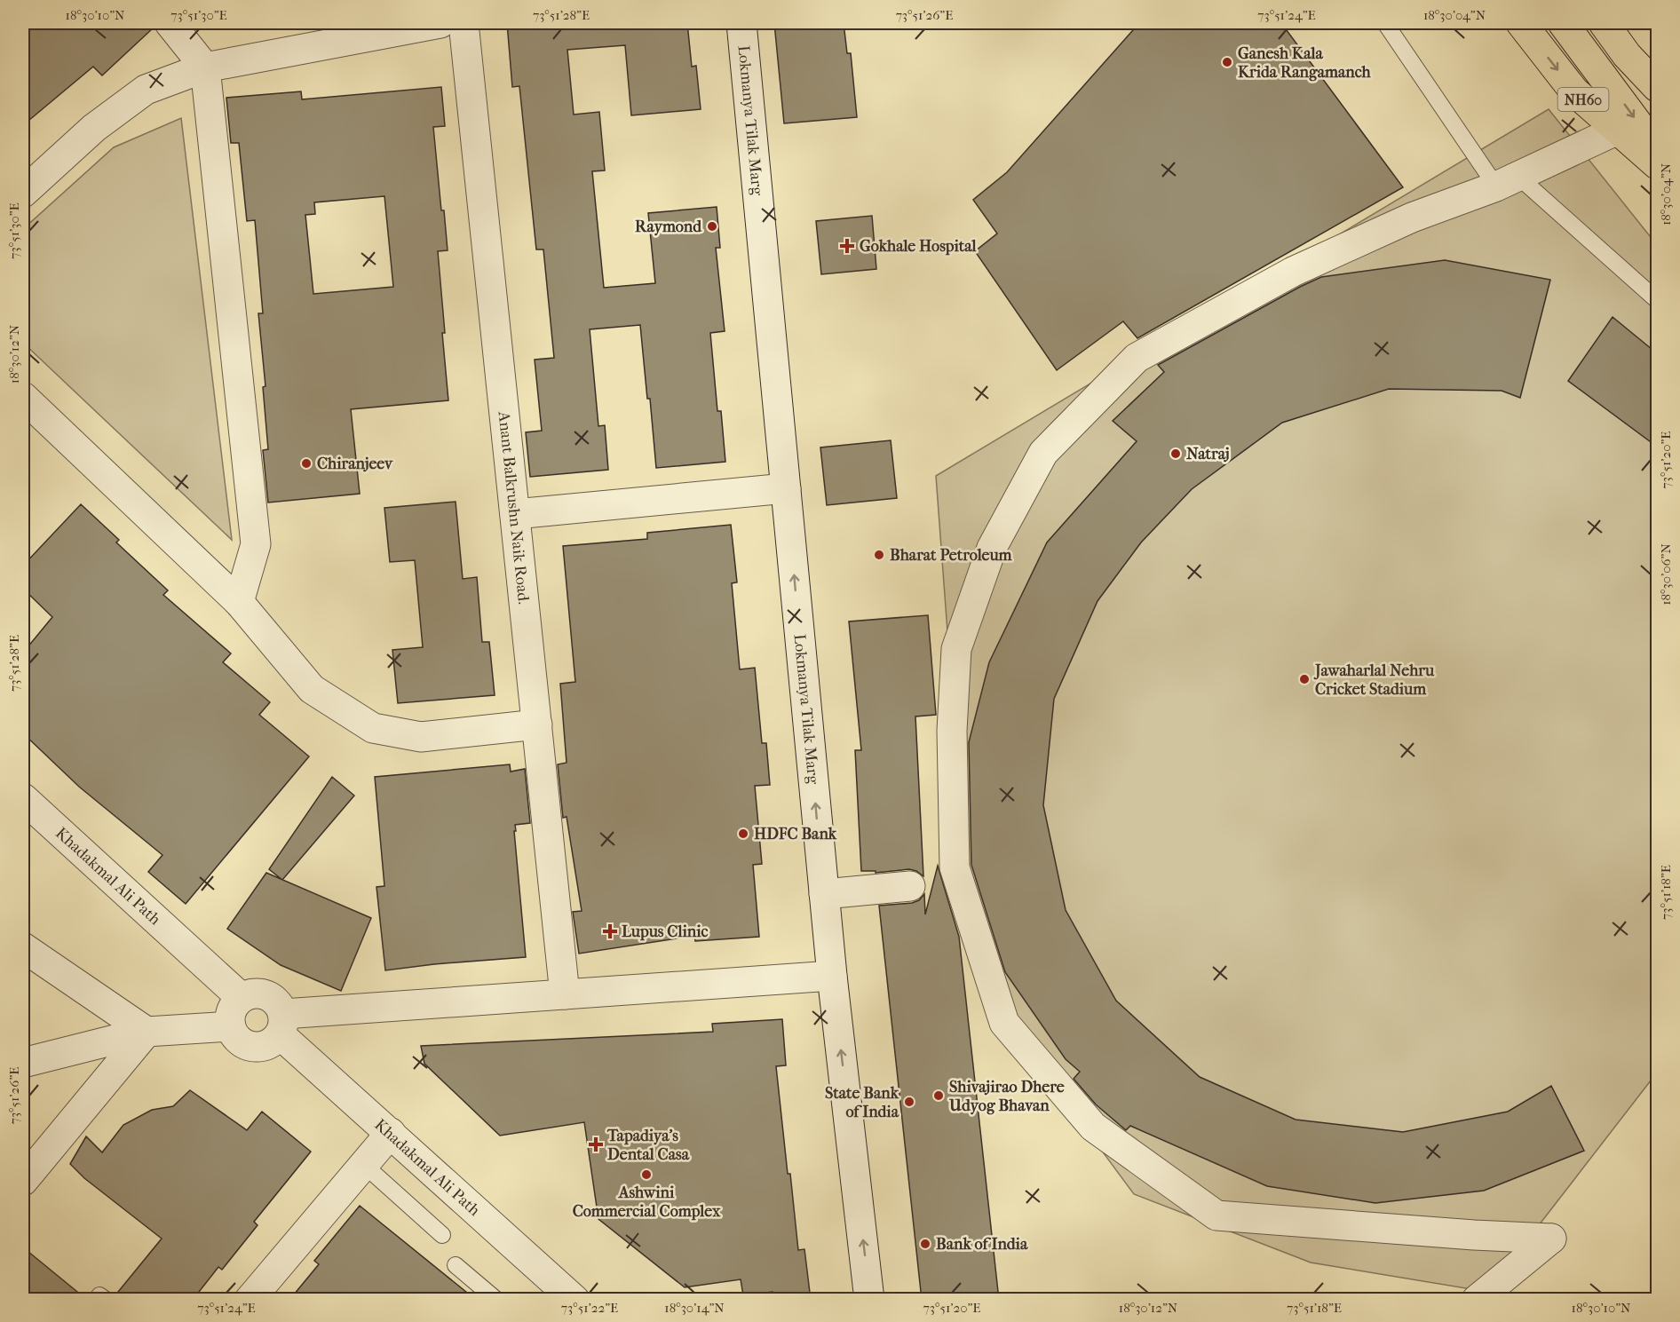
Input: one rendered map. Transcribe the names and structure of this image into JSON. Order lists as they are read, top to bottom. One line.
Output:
{"streets":{"highway":["NH60"],"street":["Lokmanya Tilak Marg","Anant Balkrushn Naik Road.","Khadakmal Ali Path"]},"one_way":["Lokmanya Tilak Marg"],"places":{"other":["Ganesh Kala Krida Rangamanch","Raymond","Natraj","Chiranjeev","Bharat Petroleum","Jawaharlal Nehru Cricket Stadium","HDFC Bank","Shivajirao Dhere Udyog Bhavan","State Bank of India","Ashwini Commercial Complex","Bank of India"],"health":["Gokhale Hospital","Lupus Clinic","Tapadiya's Dental Casa"]},"coordinates":["18°30'10\"N","73°51'30\"E","73°51'28\"E","73°51'26\"E","73°51'24\"E","18°30'04\"N","18°30'12\"N","73°51'20\"E","18°30'06\"N","73°51'18\"E","73°51'22\"E","18°30'14\"N"]}
